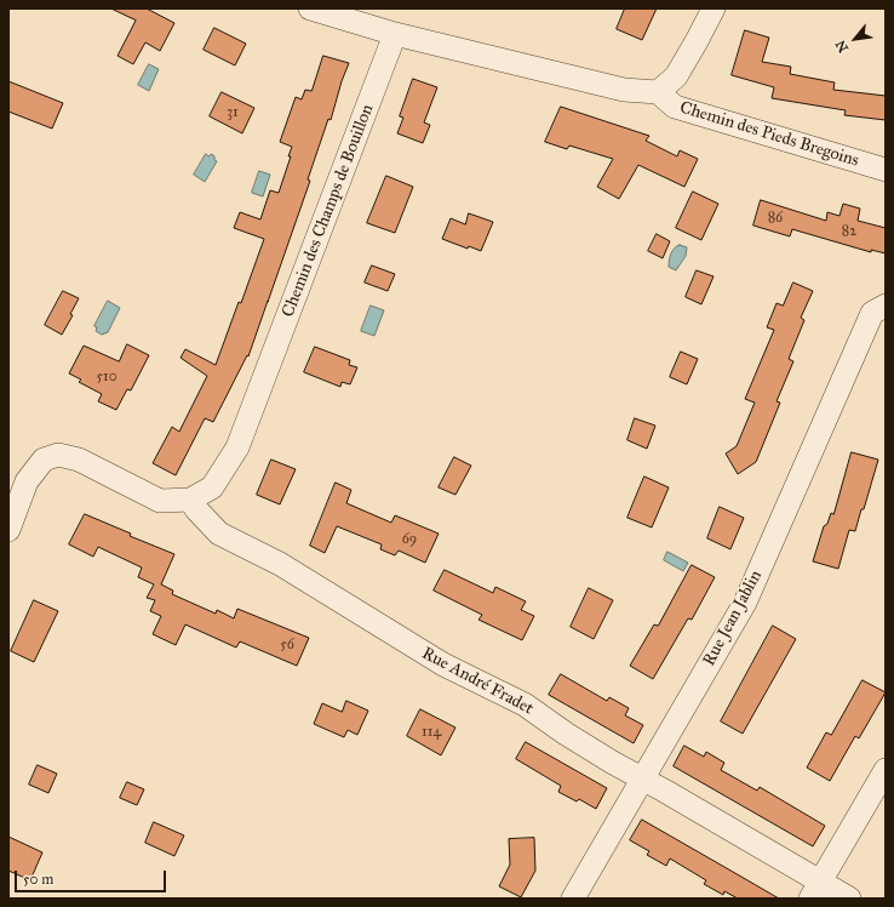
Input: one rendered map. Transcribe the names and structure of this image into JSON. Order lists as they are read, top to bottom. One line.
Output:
{"streets":{"street":["Chemin des Pieds Bregoins","Chemin des Champs de Bouillon","Rue Jean Jablin","Rue André Fradet"]},"crossings":[["Chemin des Champs de Bouillon","Rue André Fradet"],["Rue Jean Jablin","Rue André Fradet"]],"house_numbers":["31","86","82","510","69","56","114"],"scale_bar":"50 m","north":"bottom left"}
